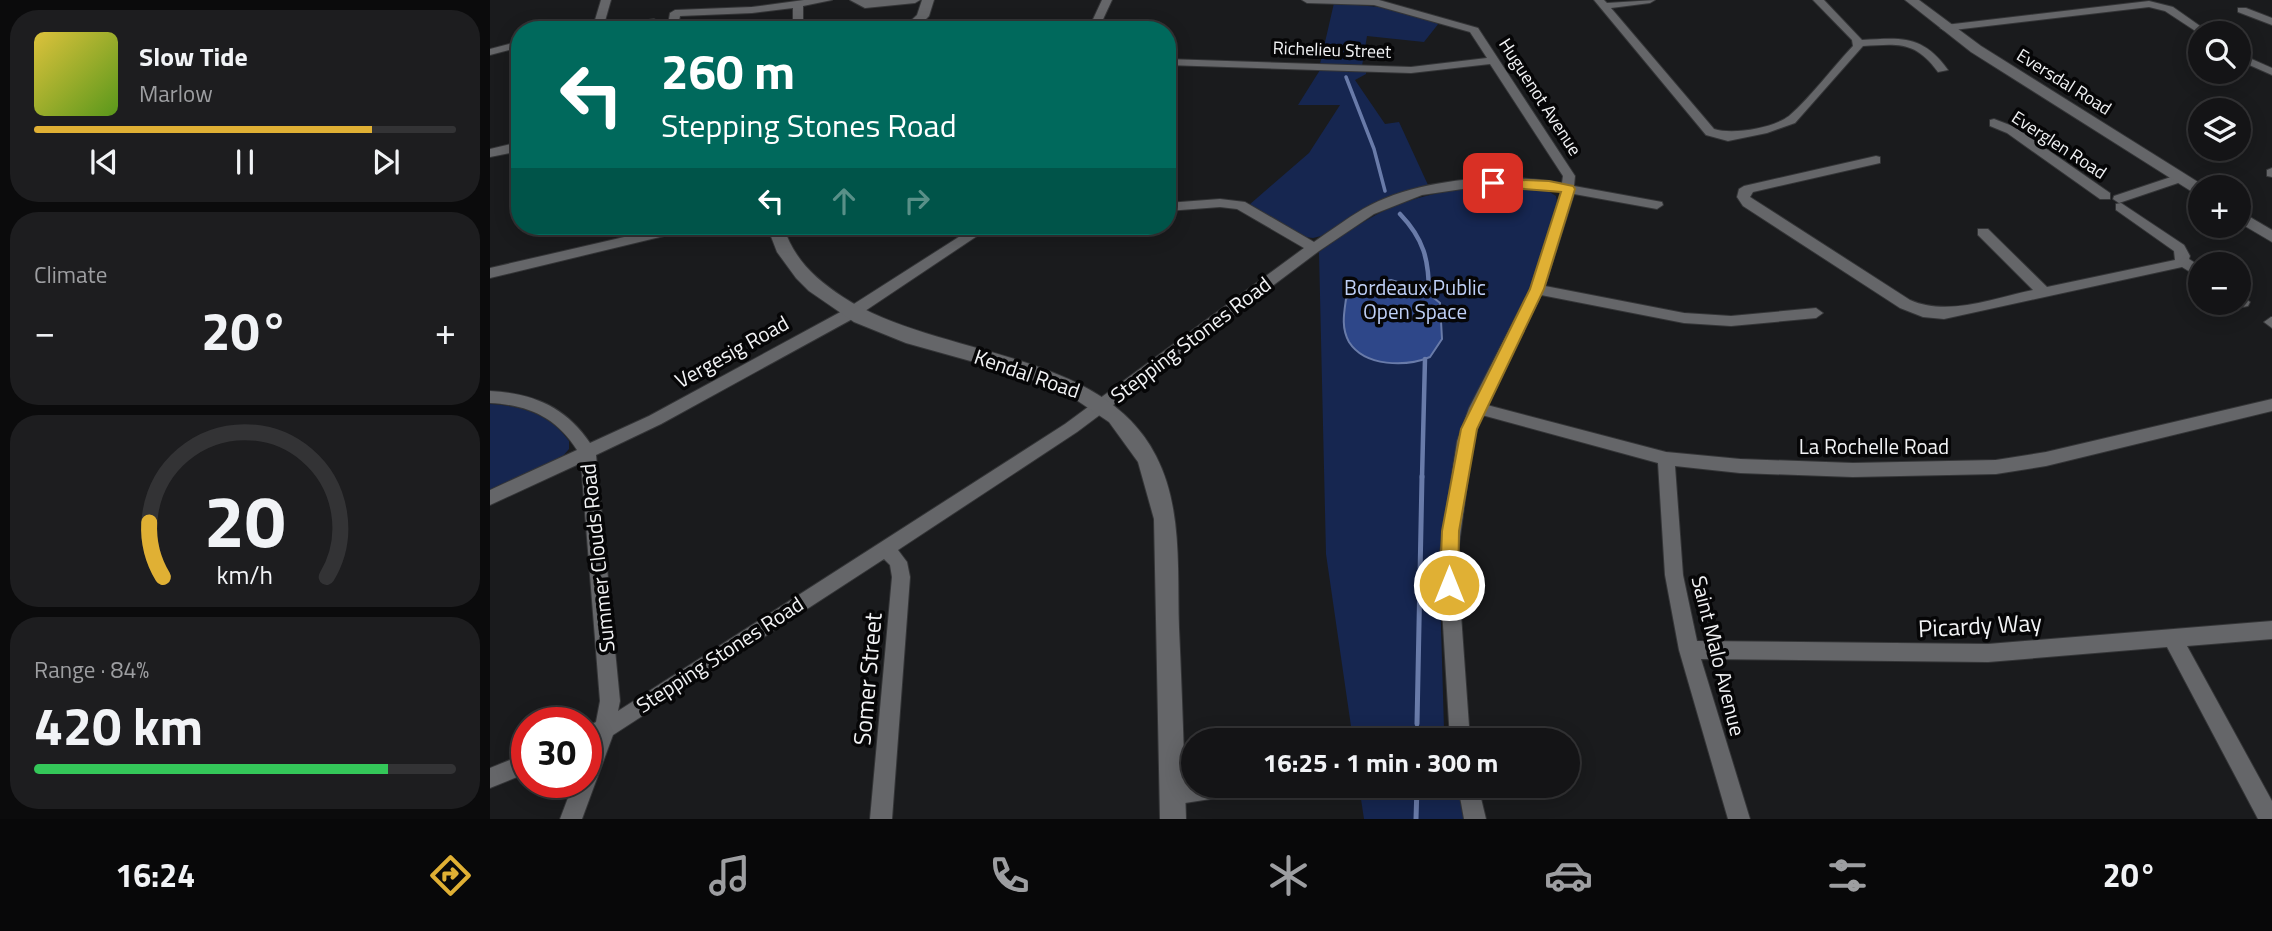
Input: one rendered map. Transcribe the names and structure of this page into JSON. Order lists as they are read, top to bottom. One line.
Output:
{"streets":{"street":["Richelieu Street","Eversdal Road","Huguenot Avenue","Everglen Road","Stepping Stones Road","Vergesig Road","Kendal Road","La Rochelle Road","Summer Clouds Road","Picardy Way","Saint Malo Avenue","Somer Street"]},"crossings":[["Richelieu Street","Huguenot Avenue"],["Huguenot Avenue","Stepping Stones Road"],["Stepping Stones Road","Kendal Road"],["Stepping Stones Road","Summer Clouds Road"],["Stepping Stones Road","Somer Street"],["Vergesig Road","Kendal Road"],["Vergesig Road","Summer Clouds Road"],["La Rochelle Road","Saint Malo Avenue"],["Picardy Way","Saint Malo Avenue"]],"parks":["Bordeaux Public Open Space"],"page":{"map_buttons":["+","−"],"turn":["260 m","Stepping Stones Road"],"song":["Slow Tide","Marlow"],"tile":["Climate",["Range · 84%","420 km"]],"heat":["−","20°","+"],"limit":"30","trip":"16:25 · 1 min · 300 m","tabs":["16:24","20°"],"gauge":["20","km/h"]}}
